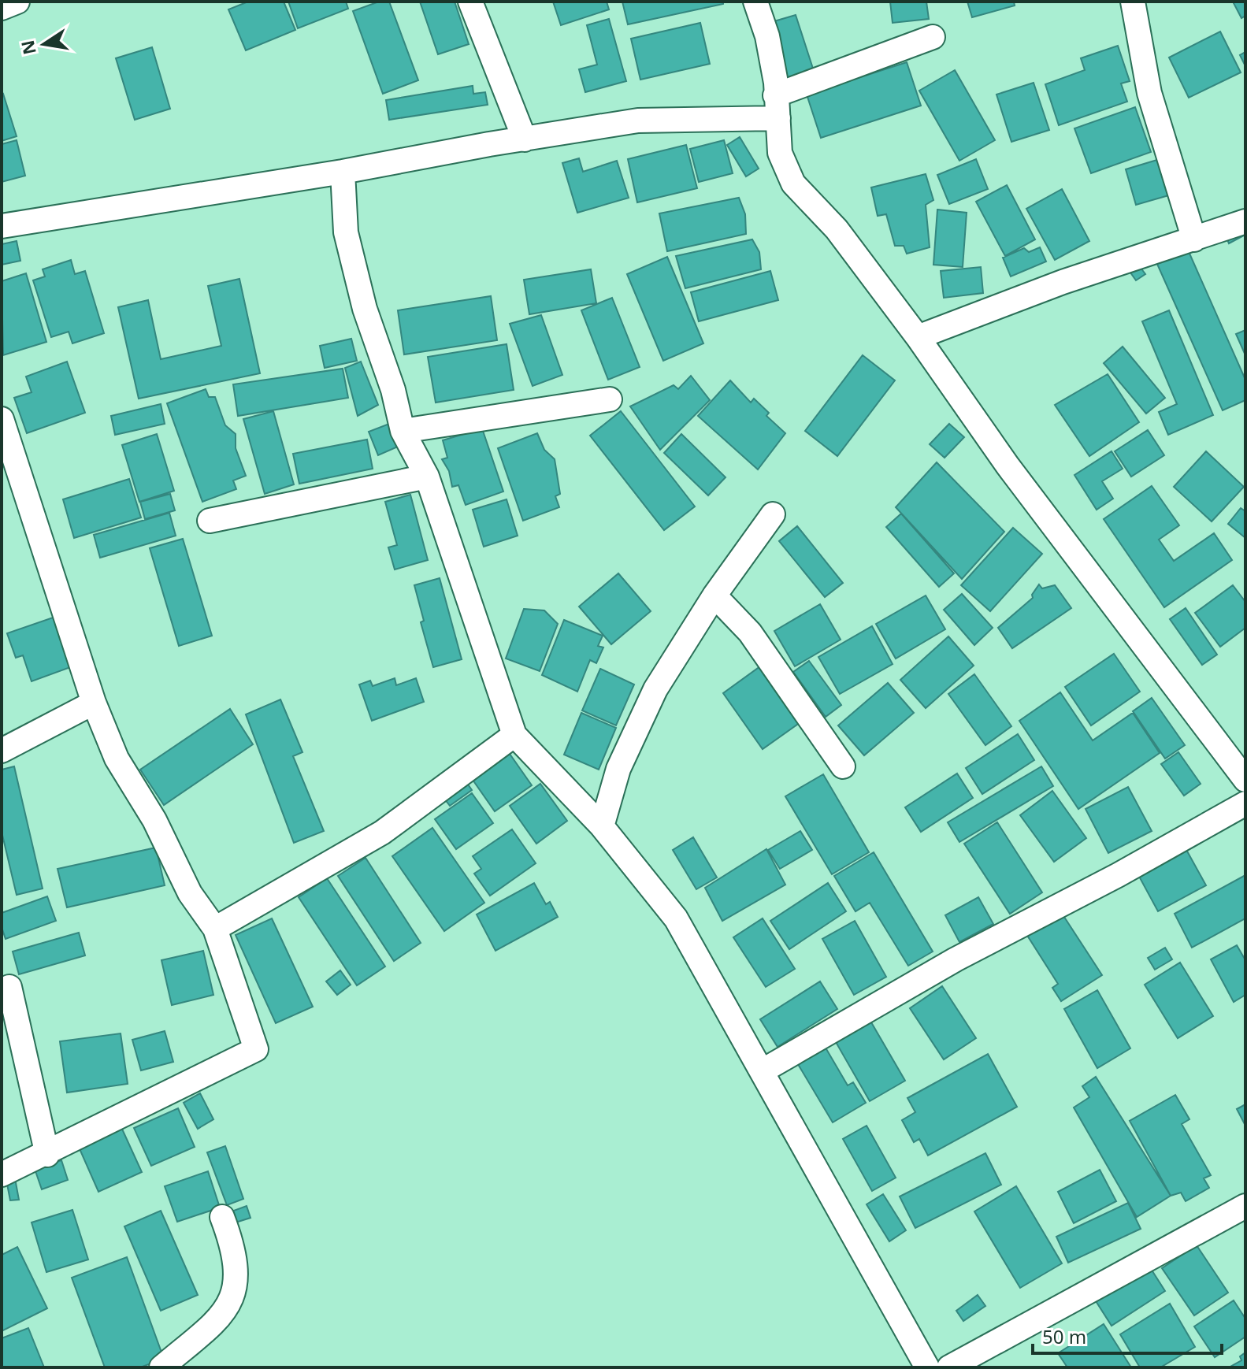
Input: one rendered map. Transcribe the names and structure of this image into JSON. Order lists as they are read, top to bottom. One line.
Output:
{"scale_bar":"50 m","north":"left"}
